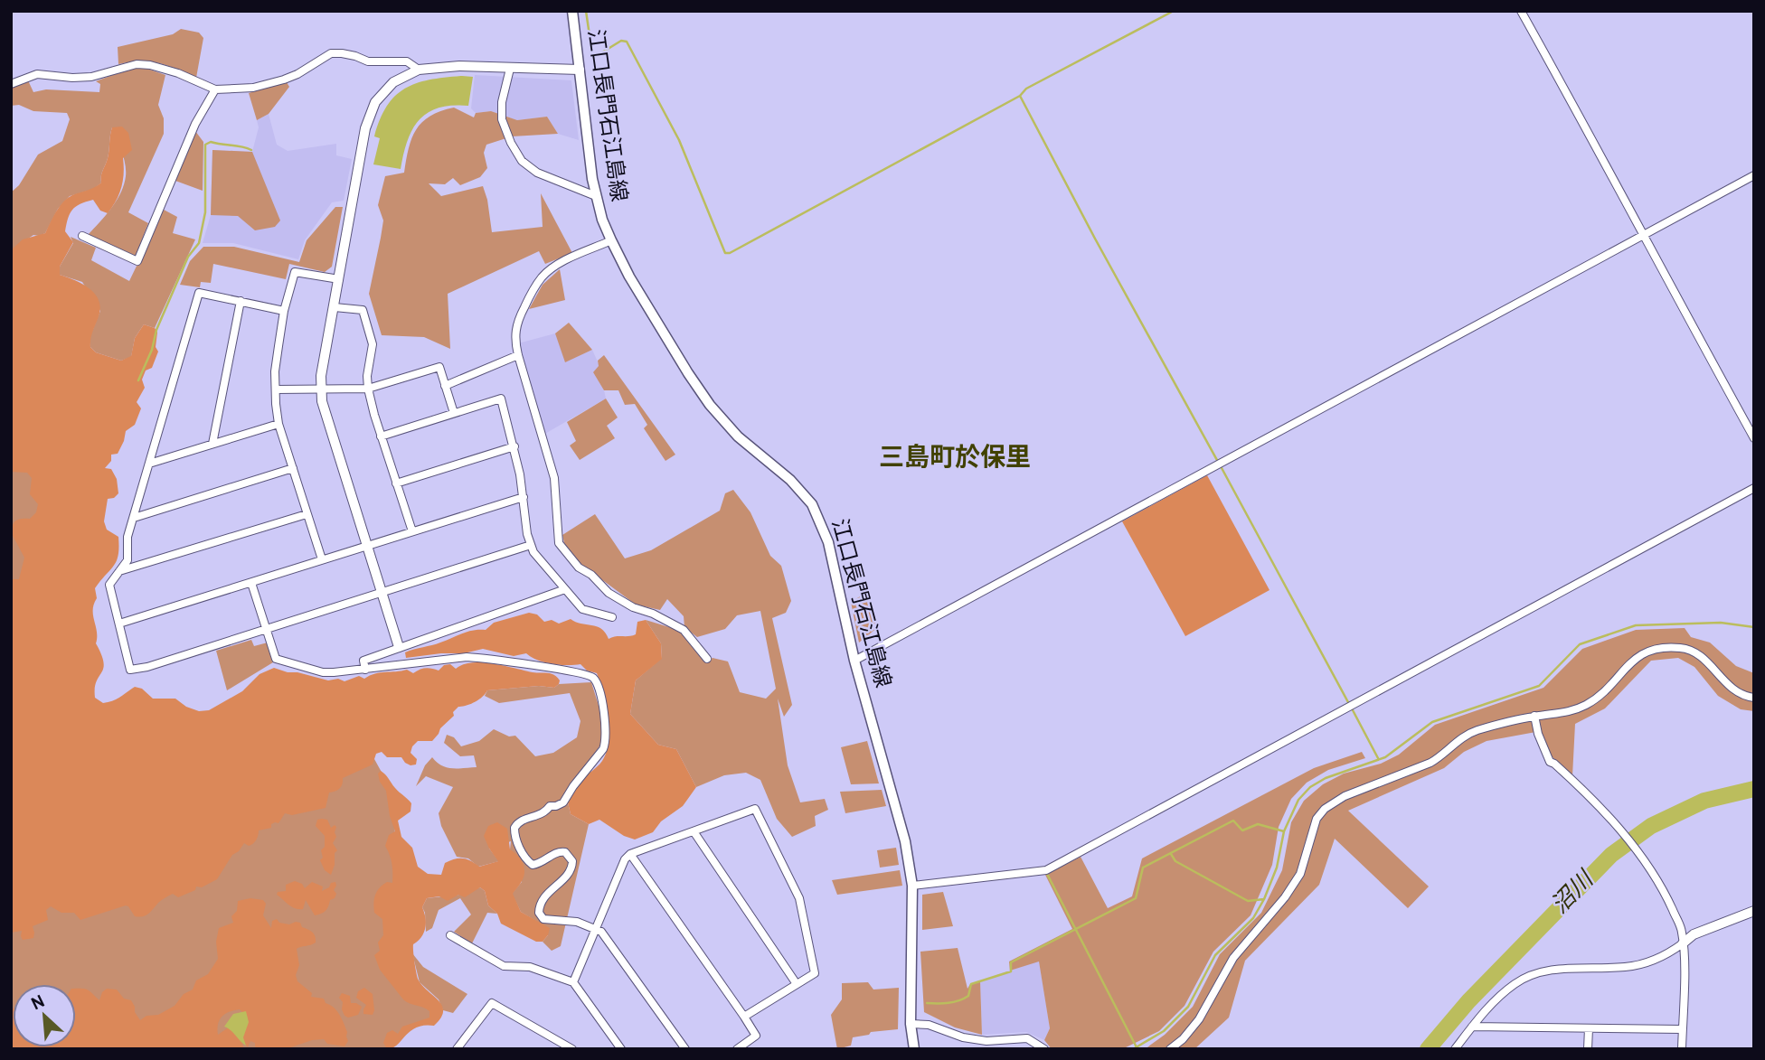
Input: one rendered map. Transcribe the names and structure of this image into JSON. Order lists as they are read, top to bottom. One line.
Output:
{"streets":{"main road":["江口長門石江島線"]},"districts":["三島町於保里"],"water":["沼川"],"north":"top left"}
